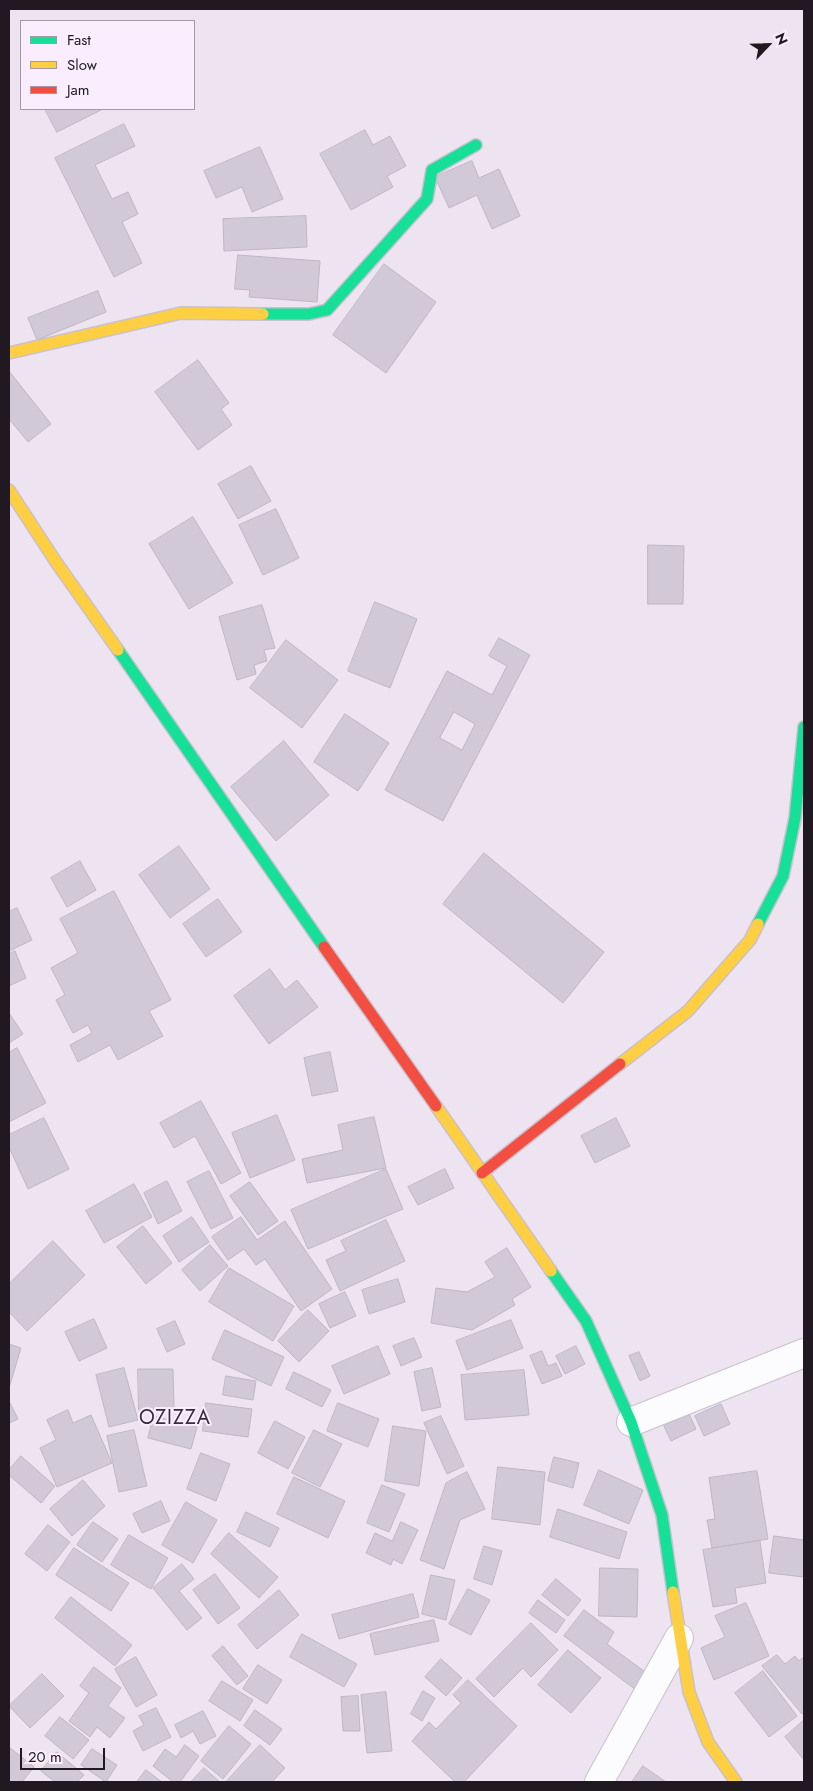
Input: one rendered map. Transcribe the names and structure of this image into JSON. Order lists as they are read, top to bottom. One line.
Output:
{"districts":["OZIZZA"],"legend":["Fast","Slow","Jam"],"scale_bar":"20 m","north":"top right"}
